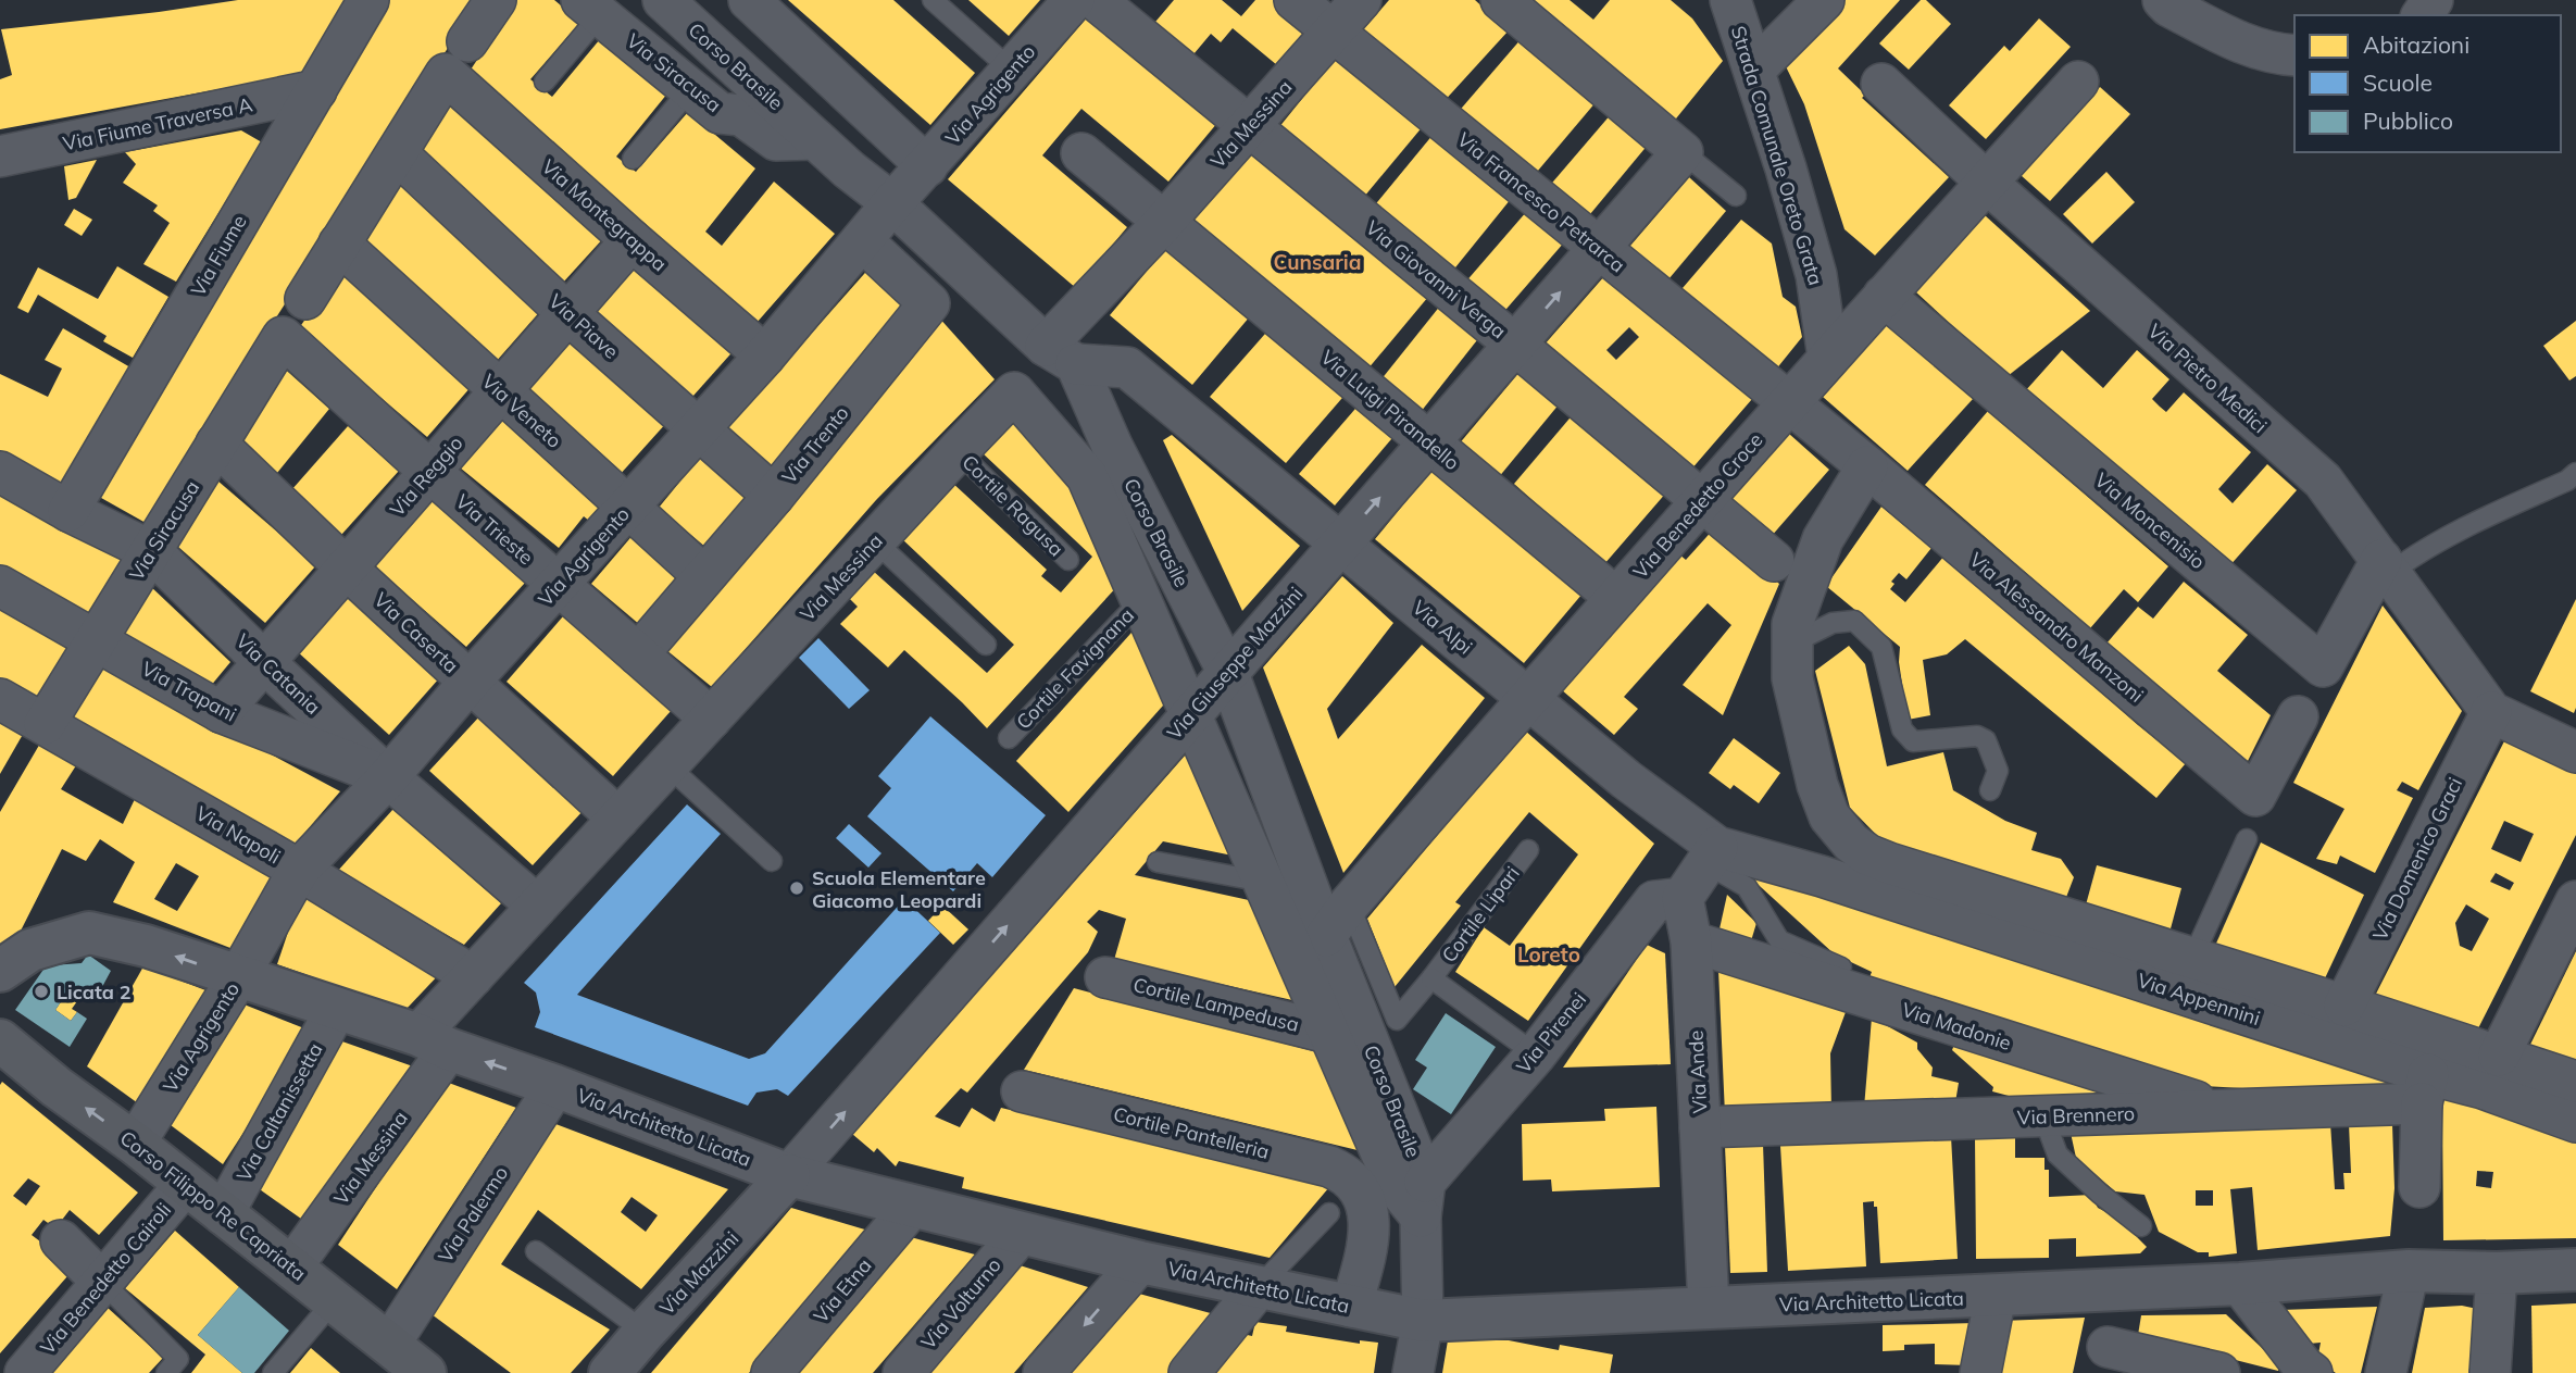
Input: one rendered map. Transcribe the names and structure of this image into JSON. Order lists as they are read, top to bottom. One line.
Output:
{"streets":{"main road":["Corso Filippo Re Capriata"],"street":["Corso Brasile","Via Siracusa","Via Agrigento","Via Fiume Traversa A","Via Messina","Strada Comunale Oreto Grata","Via Francesco Petrarca","Via Montegrappa","Via Fiume","Via Giovanni Verga","Via Piave","Via Pietro Medici","Via Luigi Pirandello","Via Veneto","Via Trento","Via Reggio","Via Benedetto Croce","Via Moncenisio","Via Trieste","Via Alpi","Via Alessandro Manzoni","Via Caserta","Via Giuseppe Mazzini","Via Catania","Via Trapani","Via Napoli","Via Domenico Graci","Via Appennini","Cortile Lampedusa","Via Madonie","Via Pirenei","Via Ande","Via Caltanissetta","Via Brennero","Via Architetto Licata","Cortile Pantelleria","Via Palermo","Via Mazzini","Via Benedetto Cairoli","Via Etna","Via Volturno"],"lane":["Cortile Ragusa","Cortile Favignana","Cortile Lipari"]},"crossings":[["Corso Brasile","Via Siracusa"],["Corso Brasile","Via Agrigento"],["Corso Brasile","Via Messina"],["Corso Brasile","Via Benedetto Croce"],["Corso Brasile","Via Alpi"],["Corso Brasile","Via Giuseppe Mazzini"],["Corso Brasile","Cortile Lipari"],["Corso Brasile","Cortile Lampedusa"],["Corso Brasile","Via Pirenei"],["Corso Brasile","Via Architetto Licata"],["Via Siracusa","Via Trieste"],["Via Siracusa","Via Caserta"],["Via Siracusa","Via Catania"],["Via Siracusa","Via Trapani"],["Via Siracusa","Via Napoli"],["Via Agrigento","Via Montegrappa"],["Via Agrigento","Via Piave"],["Via Agrigento","Via Veneto"],["Via Agrigento","Via Trento"],["Via Agrigento","Via Trieste"],["Via Agrigento","Via Caserta"],["Via Agrigento","Via Catania"],["Via Agrigento","Via Trapani"],["Via Agrigento","Via Napoli"],["Via Agrigento","Via Architetto Licata"],["Via Agrigento","Corso Filippo Re Capriata"],["Via Fiume Traversa A","Via Fiume"],["Via Messina","Via Francesco Petrarca"],["Via Messina","Via Giovanni Verga"],["Via Messina","Via Luigi Pirandello"],["Via Messina","Cortile Ragusa"],["Via Messina","Via Trieste"],["Via Messina","Via Alpi"],["Via Messina","Via Caserta"],["Via Messina","Via Giuseppe Mazzini"],["Via Messina","Cortile Favignana"],["Via Messina","Via Catania"],["Via Messina","Via Napoli"],["Via Messina","Via Architetto Licata"],["Via Messina","Corso Filippo Re Capriata"],["Strada Comunale Oreto Grata","Via Benedetto Croce"],["Via Francesco Petrarca","Via Benedetto Croce"],["Via Francesco Petrarca","Via Alessandro Manzoni"],["Via Francesco Petrarca","Via Giuseppe Mazzini"],["Via Montegrappa","Via Piave"],["Via Montegrappa","Via Reggio"],["Via Fiume","Via Catania"],["Via Giovanni Verga","Via Benedetto Croce"],["Via Giovanni Verga","Via Giuseppe Mazzini"],["Via Piave","Via Trento"],["Via Piave","Via Reggio"],["Via Pietro Medici","Via Benedetto Croce"],["Via Pietro Medici","Via Moncenisio"],["Via Pietro Medici","Via Domenico Graci"],["Via Luigi Pirandello","Via Benedetto Croce"],["Via Luigi Pirandello","Via Giuseppe Mazzini"],["Via Veneto","Via Trento"],["Via Veneto","Via Reggio"],["Via Trento","Via Trieste"],["Via Reggio","Via Trieste"],["Via Reggio","Via Caserta"],["Via Reggio","Via Catania"],["Via Reggio","Via Trapani"],["Via Benedetto Croce","Via Moncenisio"],["Via Benedetto Croce","Via Alpi"],["Via Benedetto Croce","Via Alessandro Manzoni"],["Via Benedetto Croce","Cortile Lipari"],["Via Alpi","Via Giuseppe Mazzini"],["Via Alpi","Via Appennini"],["Via Giuseppe Mazzini","Via Architetto Licata"],["Via Giuseppe Mazzini","Via Mazzini"],["Via Catania","Via Trapani"],["Via Domenico Graci","Via Appennini"],["Cortile Lipari","Via Pirenei"],["Via Appennini","Via Brennero"],["Via Madonie","Via Ande"],["Via Madonie","Via Brennero"],["Via Pirenei","Via Ande"],["Via Ande","Via Brennero"],["Via Ande","Via Architetto Licata"],["Via Caltanissetta","Via Architetto Licata"],["Via Caltanissetta","Corso Filippo Re Capriata"],["Via Architetto Licata","Cortile Pantelleria"],["Via Architetto Licata","Via Palermo"],["Via Architetto Licata","Via Mazzini"],["Via Architetto Licata","Via Etna"],["Via Architetto Licata","Via Volturno"],["Corso Filippo Re Capriata","Via Palermo"],["Corso Filippo Re Capriata","Via Benedetto Cairoli"]],"one_way":["Via Giuseppe Mazzini"],"districts":["Cunsaria","Loreto"],"places":["Scuola Elementare Giacomo Leopardi","Licata 2"],"legend":["Abitazioni","Scuole","Pubblico"]}
